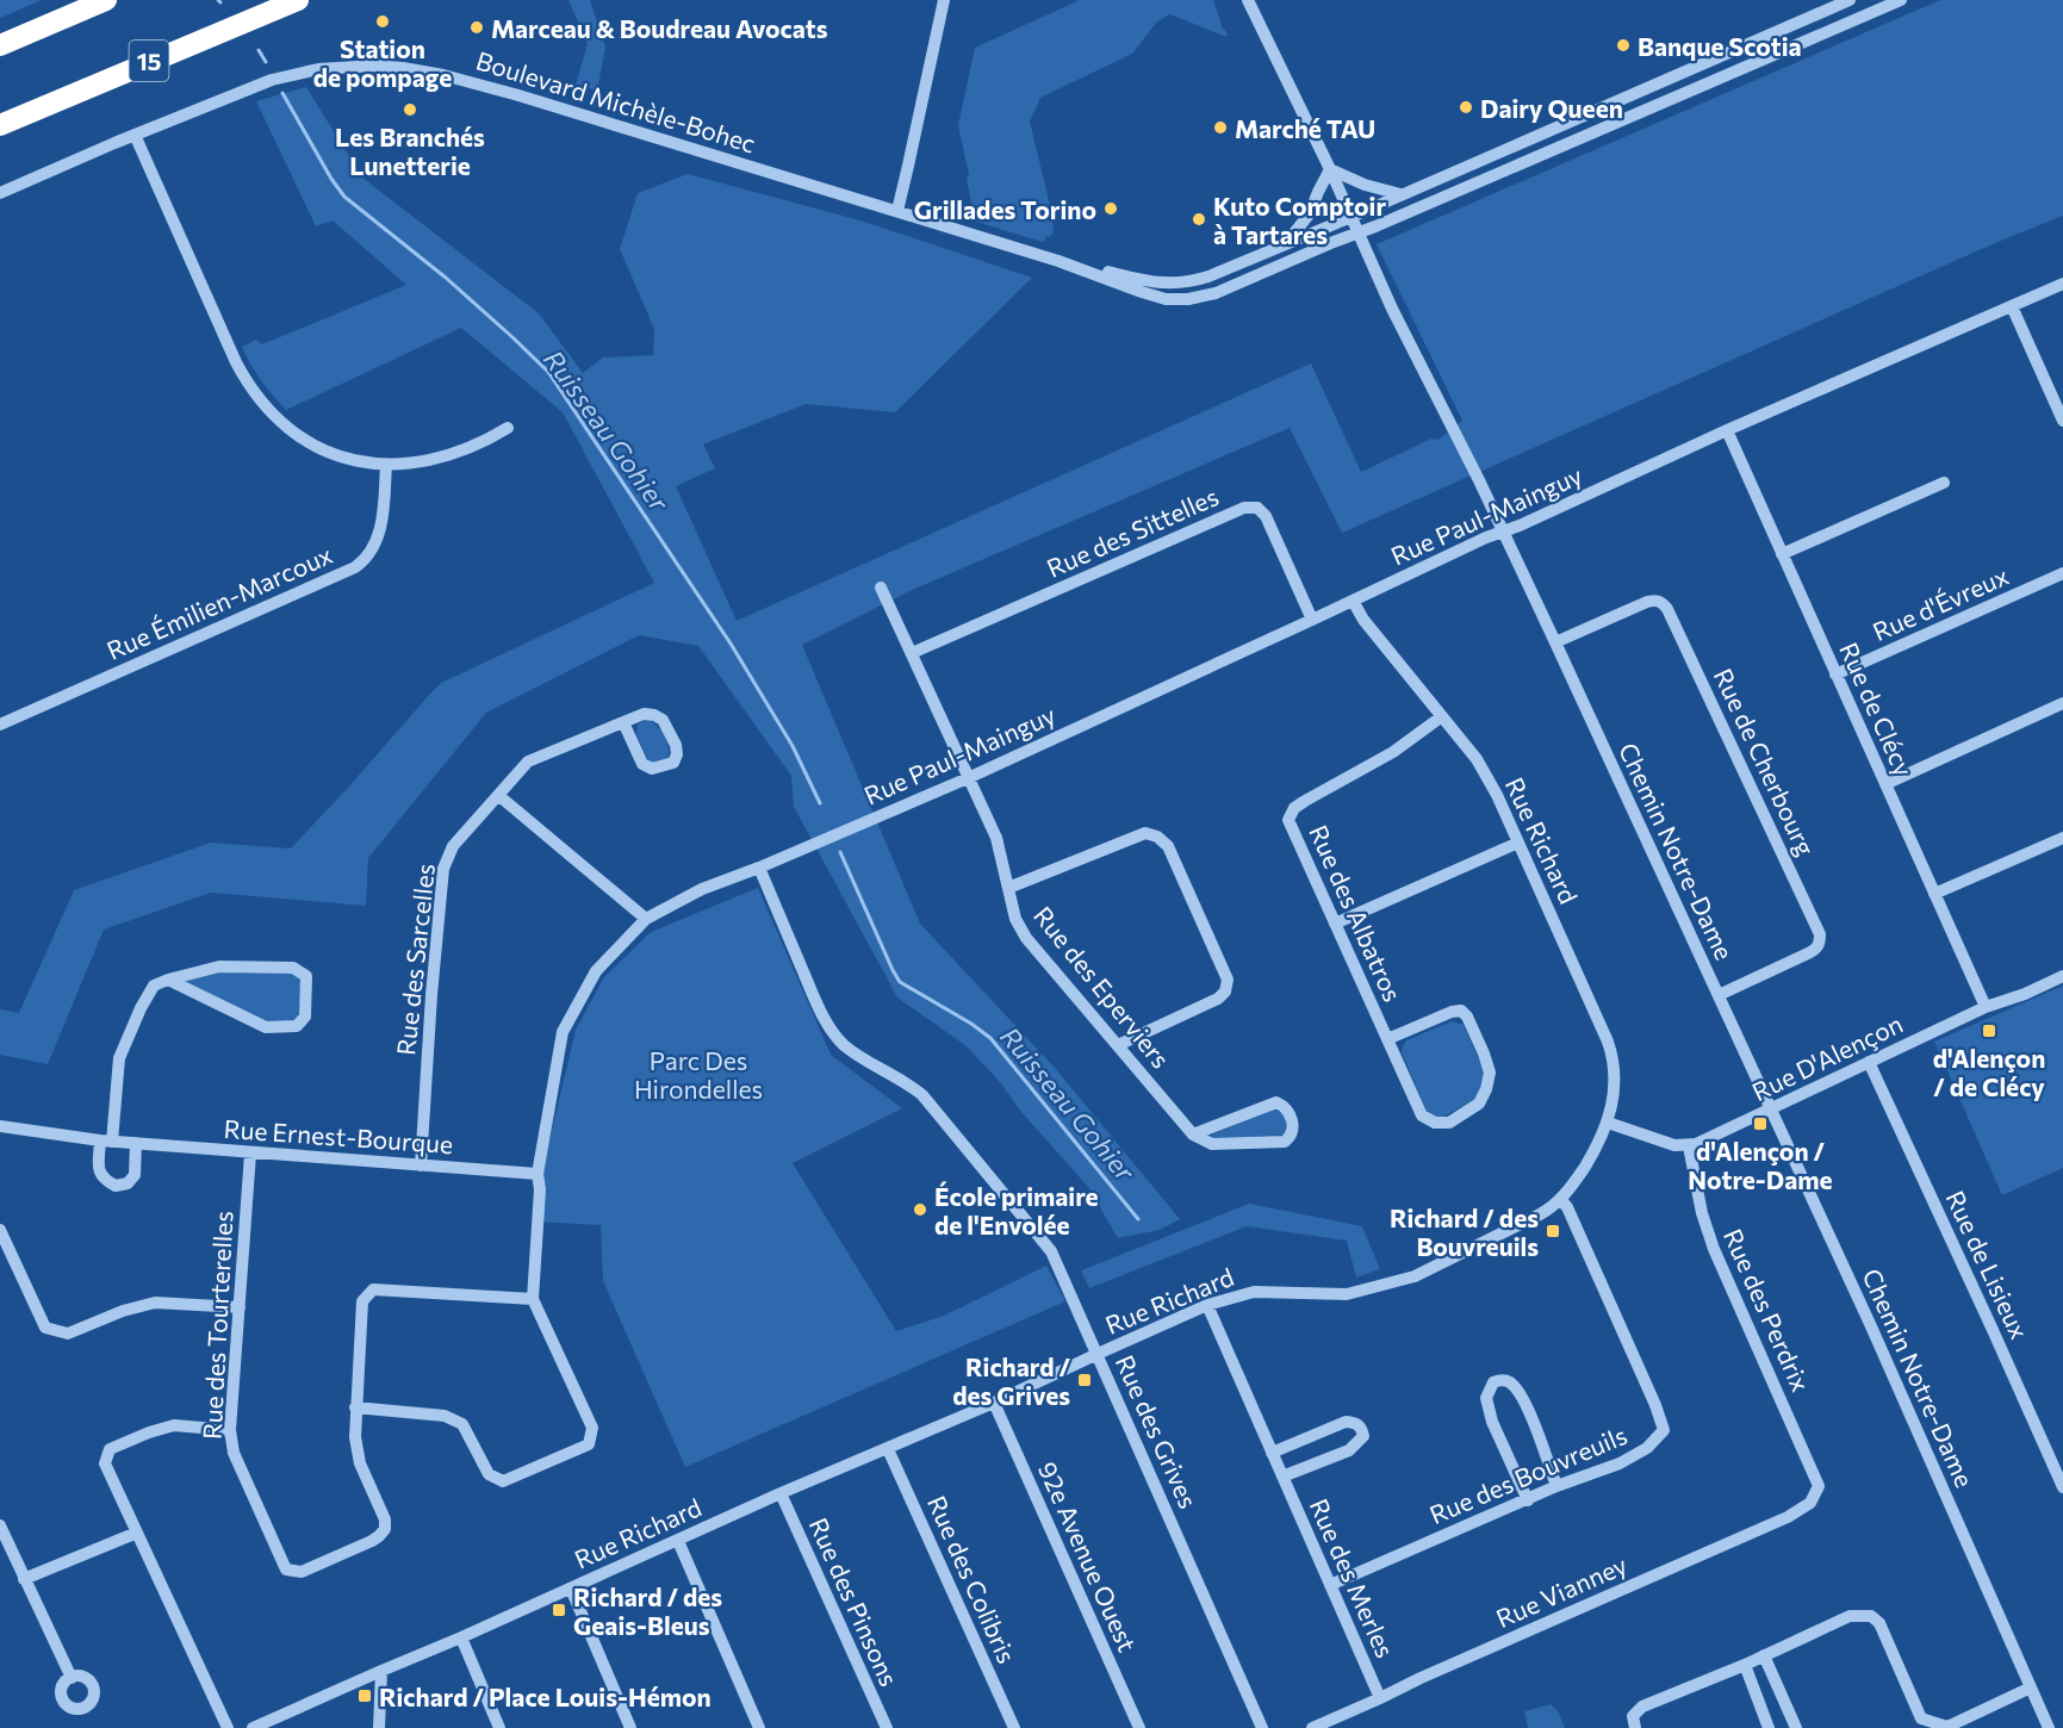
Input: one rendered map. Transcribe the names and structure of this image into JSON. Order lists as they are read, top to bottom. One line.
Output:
{"streets":{"highway":["15"],"street":["Boulevard Michèle-Bohec","Rue Paul-Mainguy","Rue des Sittelles","Rue Émilien-Marcoux","Rue d'Évreux","Rue de Clécy","Rue de Cherbourg","Rue Richard","Chemin Notre-Dame","Rue des Albatros","Rue des Sarcelles","Rue des Eperviers","Rue D'Alençon","Rue Ernest-Bourque","Rue de Lisieux","Rue des Perdrix","Rue des Tourterelles","Rue des Grives","Rue des Bouvreuils","92e Avenue Ouest","Rue des Merles","Rue des Colibris","Rue Vianney","Rue des Pinsons"]},"crossings":[["Boulevard Michèle-Bohec","Chemin Notre-Dame"],["Rue Paul-Mainguy","Rue des Sittelles"],["Rue Paul-Mainguy","Rue de Clécy"],["Rue Paul-Mainguy","Rue Richard"],["Rue Paul-Mainguy","Chemin Notre-Dame"],["Rue Paul-Mainguy","Rue des Eperviers"],["Rue Paul-Mainguy","Rue Ernest-Bourque"],["Rue Paul-Mainguy","Rue des Tourterelles"],["Rue Paul-Mainguy","Rue des Grives"],["Rue des Sittelles","Rue des Eperviers"],["Rue d'Évreux","Rue de Clécy"],["Rue de Clécy","Rue D'Alençon"],["Rue de Cherbourg","Chemin Notre-Dame"],["Rue Richard","Rue des Albatros"],["Rue Richard","Rue des Grives"],["Rue Richard","Rue des Bouvreuils"],["Rue Richard","92e Avenue Ouest"],["Rue Richard","Rue des Merles"],["Rue Richard","Rue des Colibris"],["Rue Richard","Rue des Pinsons"],["Chemin Notre-Dame","Rue D'Alençon"],["Rue des Sarcelles","Rue Ernest-Bourque"],["Rue D'Alençon","Rue de Lisieux"],["Rue D'Alençon","Rue des Perdrix"],["Rue Ernest-Bourque","Rue des Tourterelles"],["Rue des Perdrix","Rue Vianney"],["Rue des Bouvreuils","Rue des Merles"],["Rue des Merles","Rue Vianney"]],"water":["Ruisseau Gohier"],"parks":["Parc Des Hirondelles"],"places":{"other":["Station de pompage","Marceau & Boudreau Avocats","Banque Scotia","Dairy Queen","Les Branchés Lunetterie","Marché TAU","Grillades Torino","Kuto Comptoir à Tartares","École primaire de l'Envolée"],"transit":["d'Alençon / de Clécy","d'Alençon / Notre-Dame","Richard / des Bouvreuils","Richard / des Grives","Richard / des Geais-Bleus","Richard / Place Louis-Hémon"]}}
